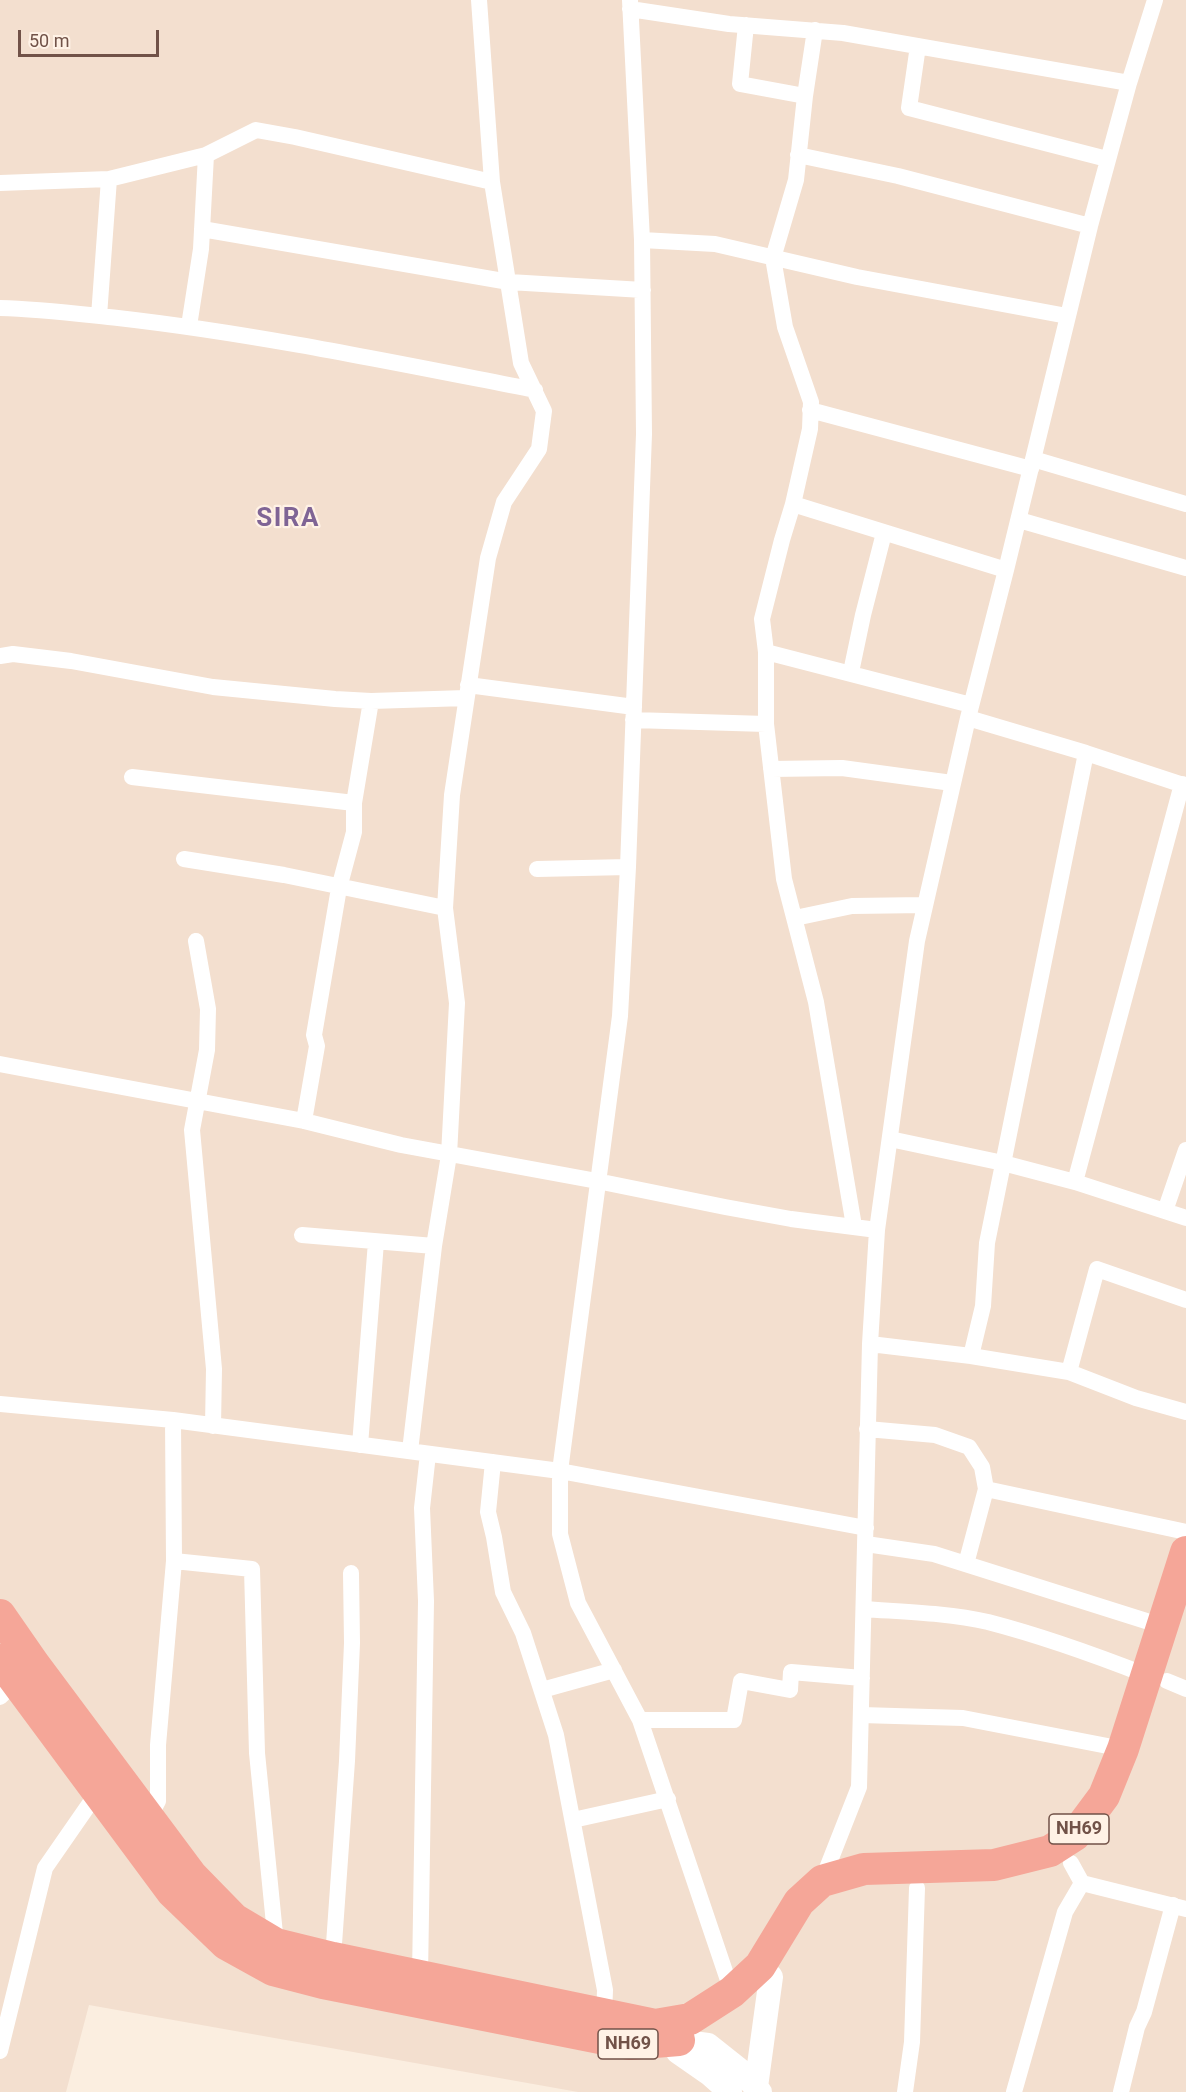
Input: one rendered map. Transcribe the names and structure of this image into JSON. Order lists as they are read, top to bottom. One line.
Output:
{"streets":{"highway":["NH69"]},"districts":["SIRA"],"scale_bar":"50 m"}
